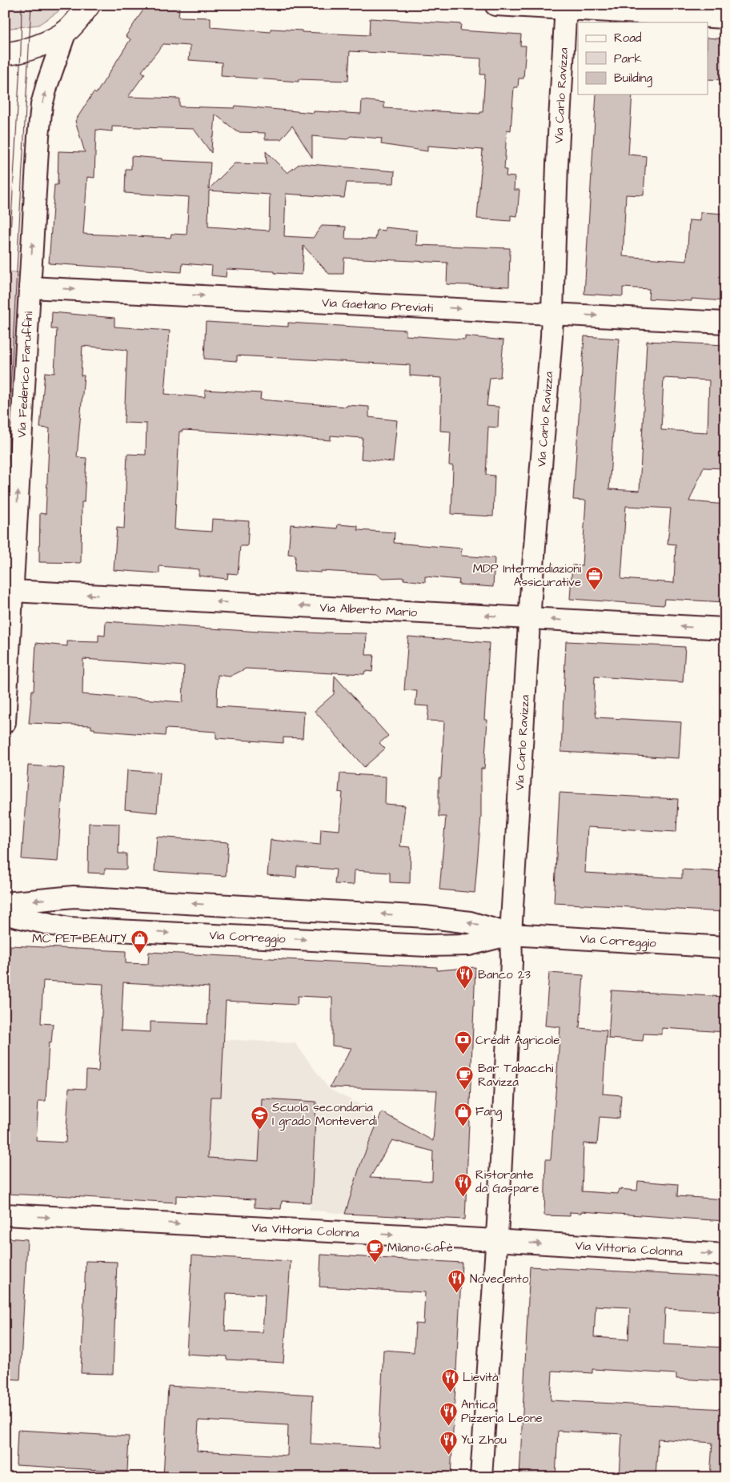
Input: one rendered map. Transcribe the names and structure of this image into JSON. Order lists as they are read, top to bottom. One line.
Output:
{"streets":{"street":["Via Carlo Ravizza","Via Gaetano Previati","Via Federico Faruffini","Via Alberto Mario","Via Correggio","Via Vittoria Colonna"]},"crossings":[["Via Carlo Ravizza","Via Gaetano Previati"],["Via Carlo Ravizza","Via Alberto Mario"],["Via Carlo Ravizza","Via Correggio"],["Via Carlo Ravizza","Via Vittoria Colonna"],["Via Gaetano Previati","Via Federico Faruffini"],["Via Federico Faruffini","Via Alberto Mario"]],"one_way":["Via Gaetano Previati","Via Federico Faruffini","Via Alberto Mario","Via Vittoria Colonna"],"places":{"office":["MDP Intermediazioni Assicurative"],"shop":["MC PET BEAUTY","Fang"],"restaurant":["Banco 23","Ristorante da Gaspare","Novecento","Lievità","Antica Pizzeria Leone","Yu Zhou"],"bank":["Crédit Agricole"],"cafe":["Bar Tabacchi Ravizza","Milano Cafè"],"school or university":["Scuola secondaria I grado Monteverdi"]},"legend":["Road","Park","Building"]}
